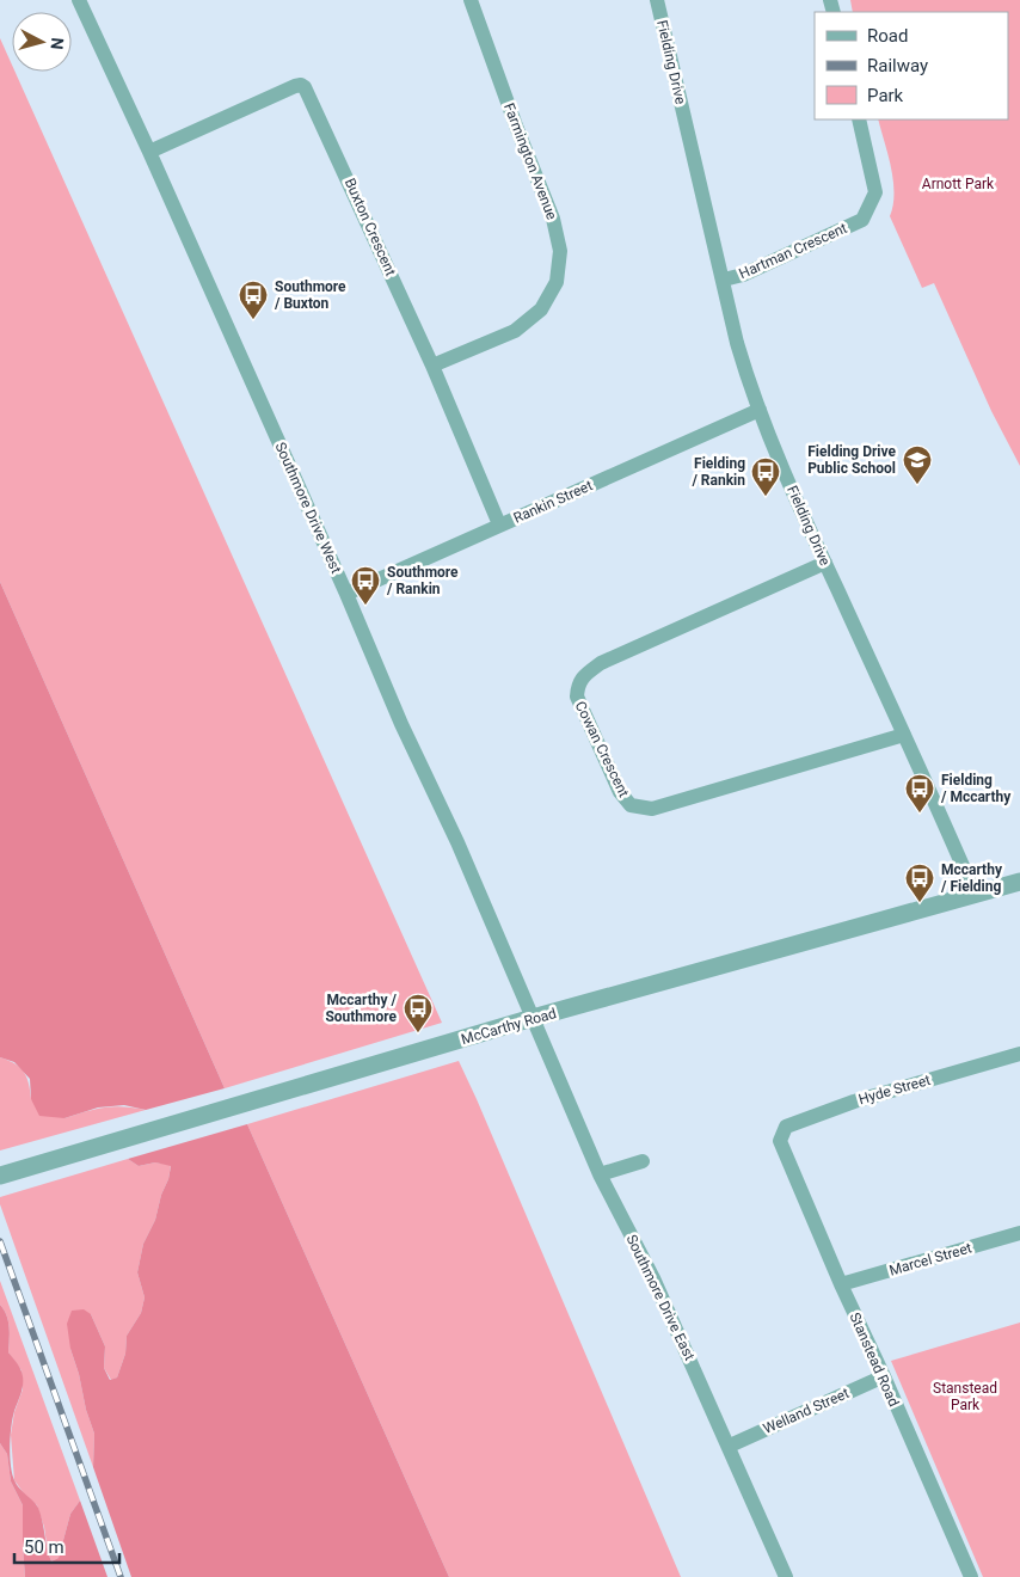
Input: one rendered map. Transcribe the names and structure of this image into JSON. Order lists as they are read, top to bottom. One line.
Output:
{"streets":{"street":["Fielding Drive","Farmington Avenue","Buxton Crescent","Hartman Crescent","Rankin Street","Southmore Drive West","Cowan Crescent","McCarthy Road","Hyde Street","Marcel Street","Southmore Drive East","Stanstead Road","Welland Street"]},"crossings":[["Fielding Drive","Hartman Crescent"],["Fielding Drive","Rankin Street"],["Fielding Drive","Cowan Crescent"],["Fielding Drive","McCarthy Road"],["Farmington Avenue","Buxton Crescent"],["Buxton Crescent","Rankin Street"],["Buxton Crescent","Southmore Drive West"],["Rankin Street","Southmore Drive West"],["Southmore Drive West","McCarthy Road"],["Southmore Drive West","Southmore Drive East"],["McCarthy Road","Southmore Drive East"],["Hyde Street","Stanstead Road"],["Marcel Street","Stanstead Road"],["Southmore Drive East","Welland Street"],["Stanstead Road","Welland Street"]],"parks":["Arnott Park","Stanstead Park"],"places":{"bus stop":["Southmore / Buxton","Fielding / Rankin","Southmore / Rankin","Fielding / Mccarthy","Mccarthy / Fielding","Mccarthy / Southmore"],"school or university":["Fielding Drive Public School"]},"legend":["Road","Railway","Park"],"scale_bar":"50 m","north":"right"}
